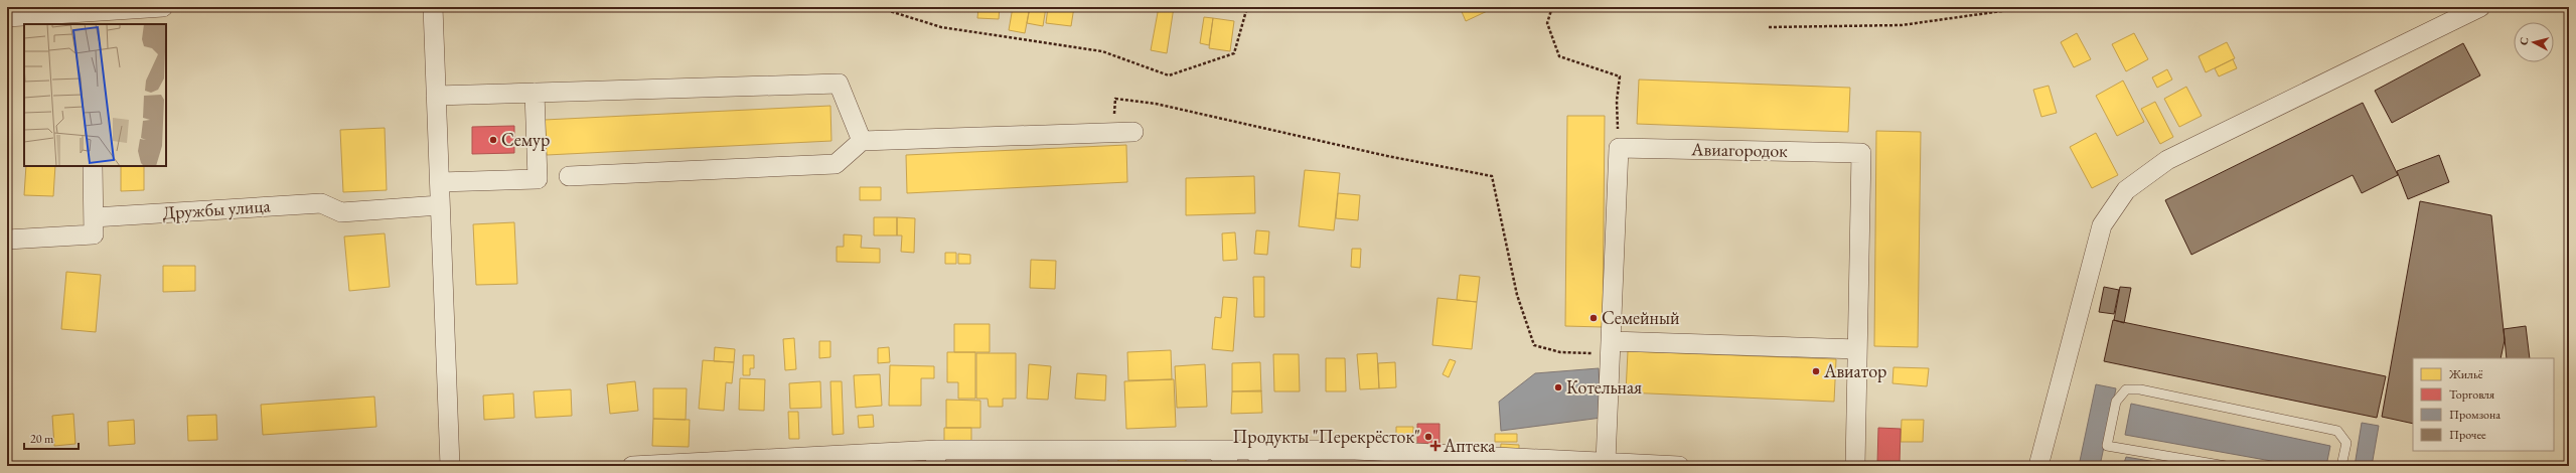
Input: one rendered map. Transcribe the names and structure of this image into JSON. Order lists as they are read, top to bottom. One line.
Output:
{"streets":{"street":["Авиагородок","Дружбы улица"]},"places":{"other":["Семур","Семейный","Авиатор","Котельная","Продукты \"Перекрёсток\""],"health":["Аптека"]},"legend":["Жильё","Торговля","Промзона","Прочее"],"scale_bar":"20 m","north":"left"}
